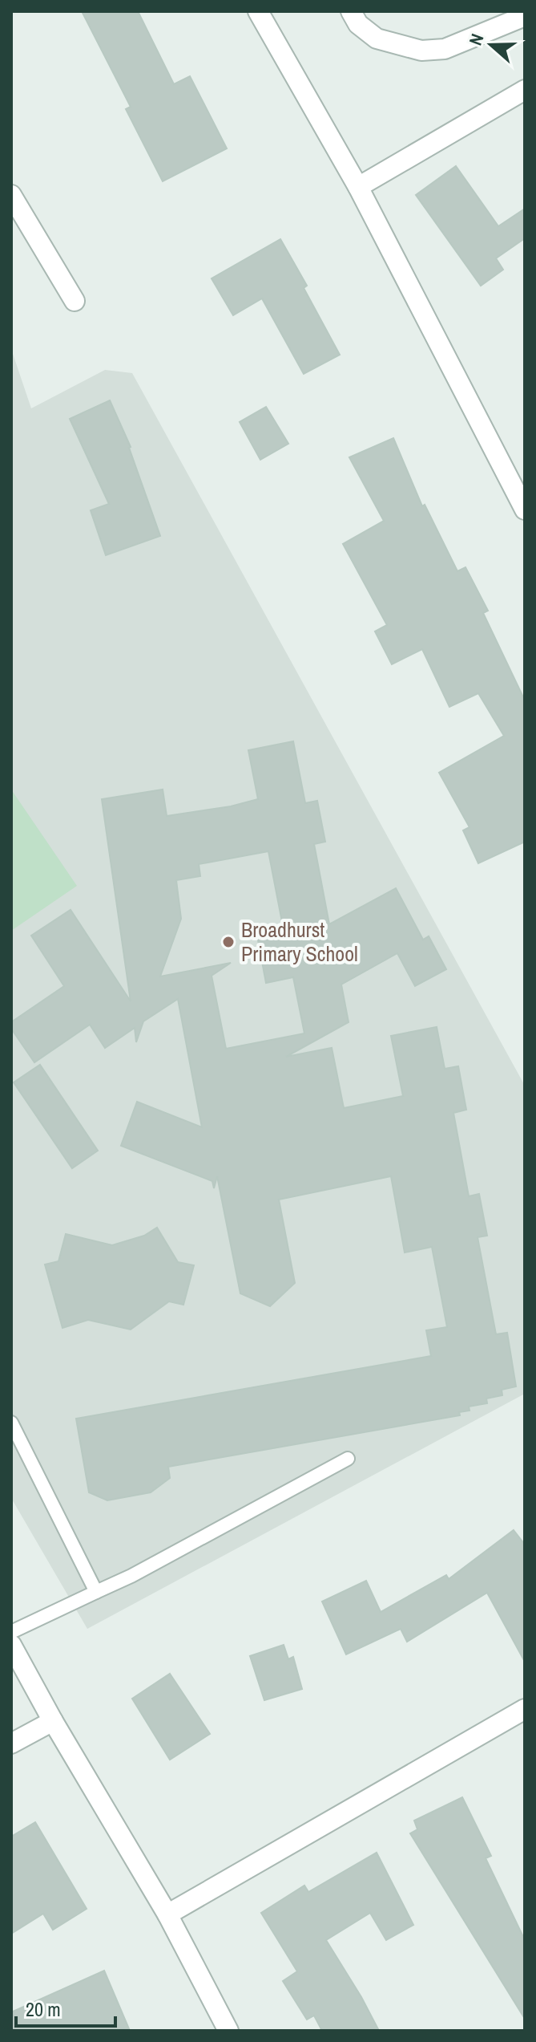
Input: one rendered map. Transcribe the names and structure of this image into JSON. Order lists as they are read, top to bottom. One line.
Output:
{"places":["Broadhurst Primary School"],"scale_bar":"20 m","north":"left"}
